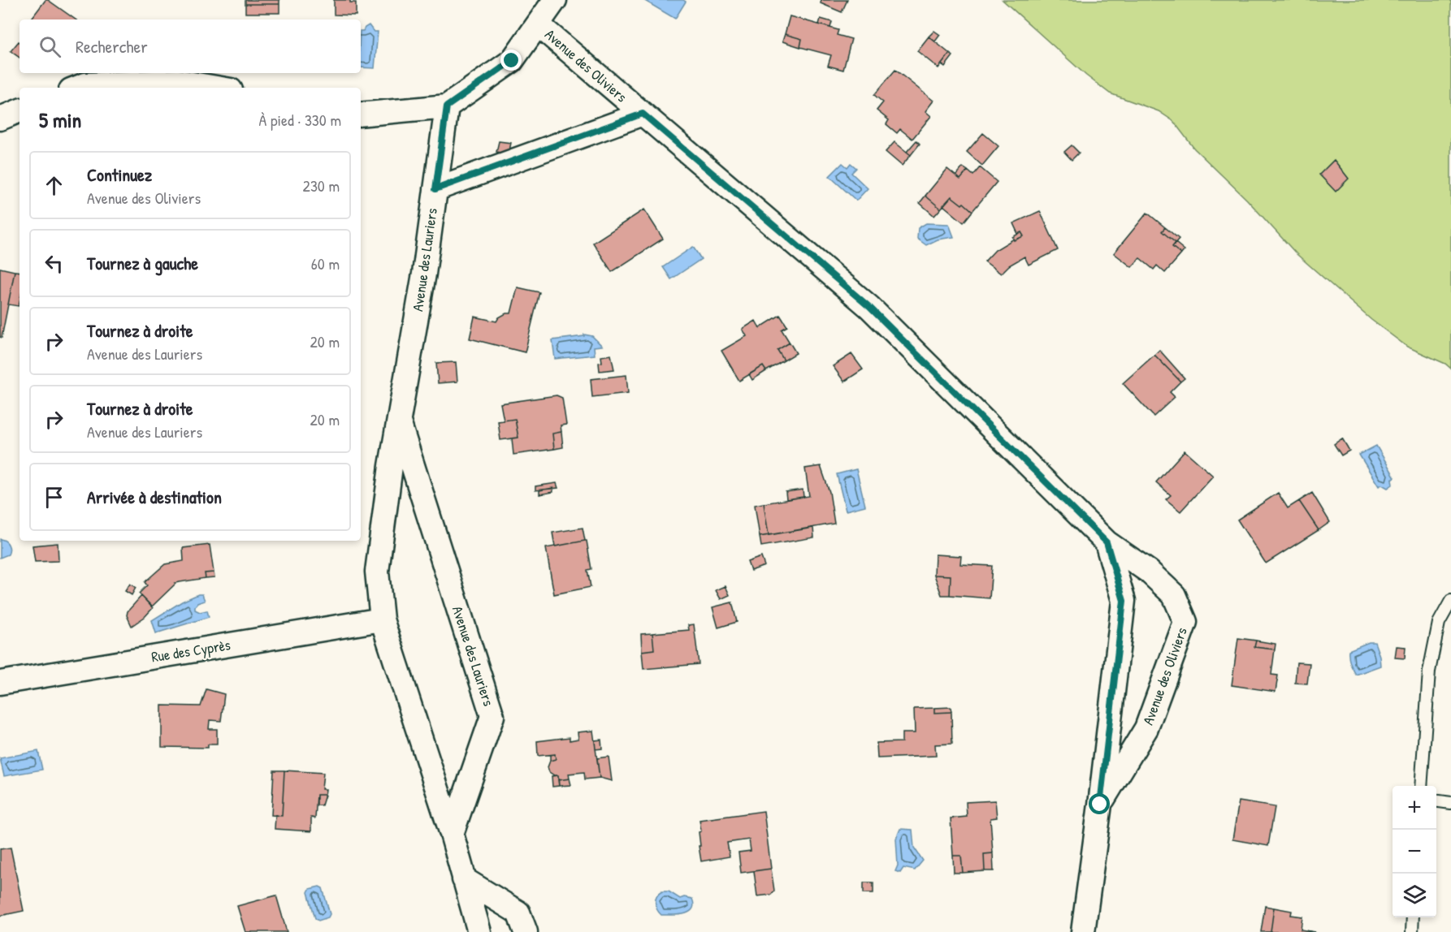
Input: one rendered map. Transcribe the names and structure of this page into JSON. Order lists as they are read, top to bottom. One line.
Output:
{"streets":{"street":["Avenue des Oliviers","Avenue des Lauriers","Rue des Cyprès"]},"crossings":[["Avenue des Lauriers","Rue des Cyprès"]],"page":{"search":"Rechercher","heading":["5 min","À pied · 330 m"],"list":[["Continuez","Avenue des Oliviers","230 m"],["Tournez à gauche","60 m"],["Tournez à droite","Avenue des Lauriers","20 m"],["Tournez à droite","Avenue des Lauriers","20 m"],"Arrivée à destination"],"map_buttons":["+","−"]}}
